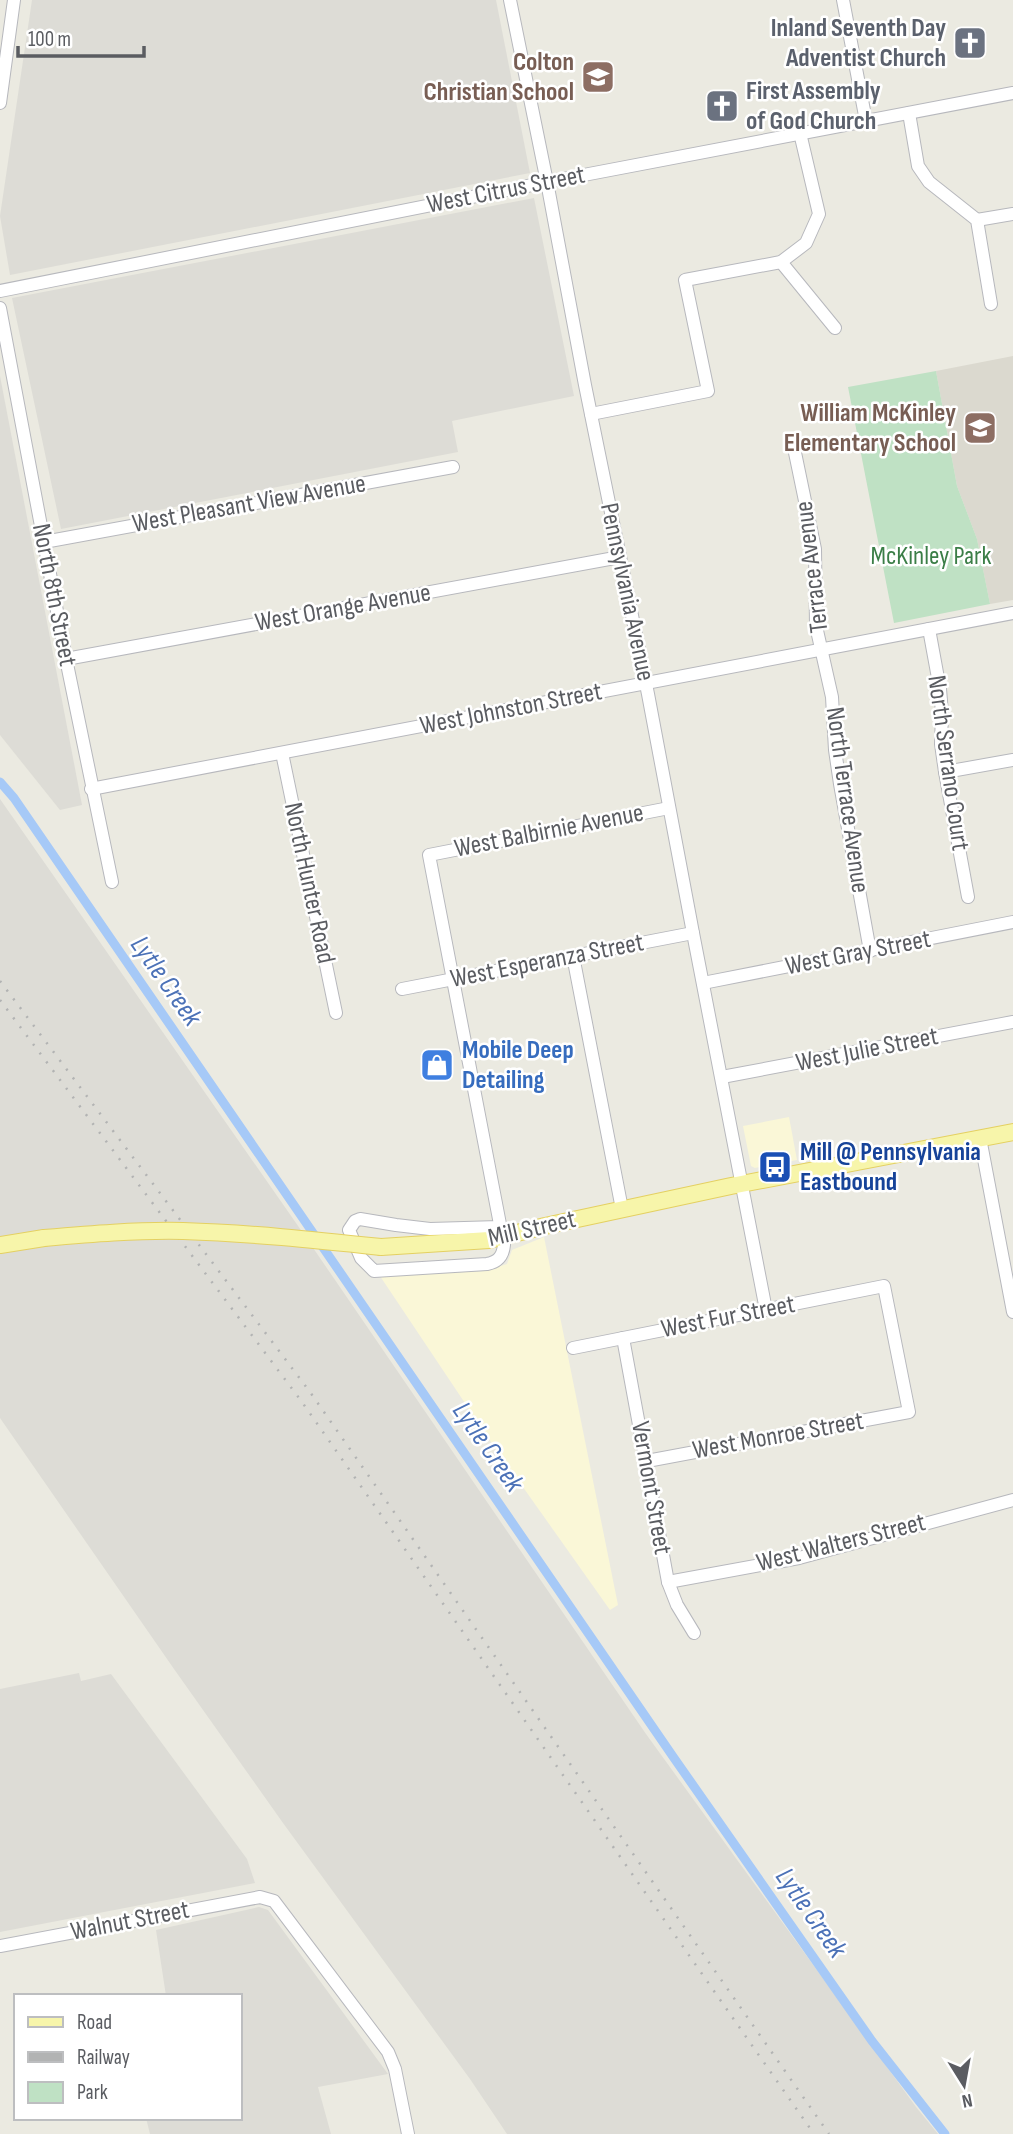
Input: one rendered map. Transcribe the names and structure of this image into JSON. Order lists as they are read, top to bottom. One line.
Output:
{"streets":{"main road":["Mill Street"],"street":["West Citrus Street","West Pleasant View Avenue","Terrace Avenue","Pennsylvania Avenue","North 8th Street","West Orange Avenue","West Johnston Street","North Serrano Court","North Terrace Avenue","West Balbirnie Avenue","North Hunter Road","West Gray Street","West Esperanza Street","West Julie Street","West Fur Street","West Monroe Street","Vermont Street","West Walters Street","Walnut Street"]},"crossings":[["West Citrus Street","Pennsylvania Avenue"],["West Pleasant View Avenue","North 8th Street"],["Terrace Avenue","West Johnston Street"],["Terrace Avenue","North Terrace Avenue"],["Pennsylvania Avenue","West Orange Avenue"],["Pennsylvania Avenue","West Johnston Street"],["Pennsylvania Avenue","West Balbirnie Avenue"],["Pennsylvania Avenue","West Gray Street"],["Pennsylvania Avenue","West Esperanza Street"],["Pennsylvania Avenue","West Julie Street"],["Pennsylvania Avenue","Mill Street"],["Pennsylvania Avenue","West Fur Street"],["North 8th Street","West Orange Avenue"],["North 8th Street","West Johnston Street"],["West Johnston Street","North Serrano Court"],["West Johnston Street","North Terrace Avenue"],["West Johnston Street","North Hunter Road"],["North Terrace Avenue","West Gray Street"],["West Balbirnie Avenue","West Esperanza Street"],["West Fur Street","West Monroe Street"],["West Fur Street","Vermont Street"],["West Monroe Street","Vermont Street"],["Vermont Street","West Walters Street"]],"water":["Lytle Creek"],"parks":["McKinley Park"],"places":{"church":["Inland Seventh Day Adventist Church","First Assembly of God Church"],"school or university":["Colton Christian School","William McKinley Elementary School"],"shop":["Mobile Deep Detailing"],"bus stop":["Mill @ Pennsylvania Eastbound"]},"legend":["Road","Railway","Park"],"scale_bar":"100 m","north":"bottom"}
